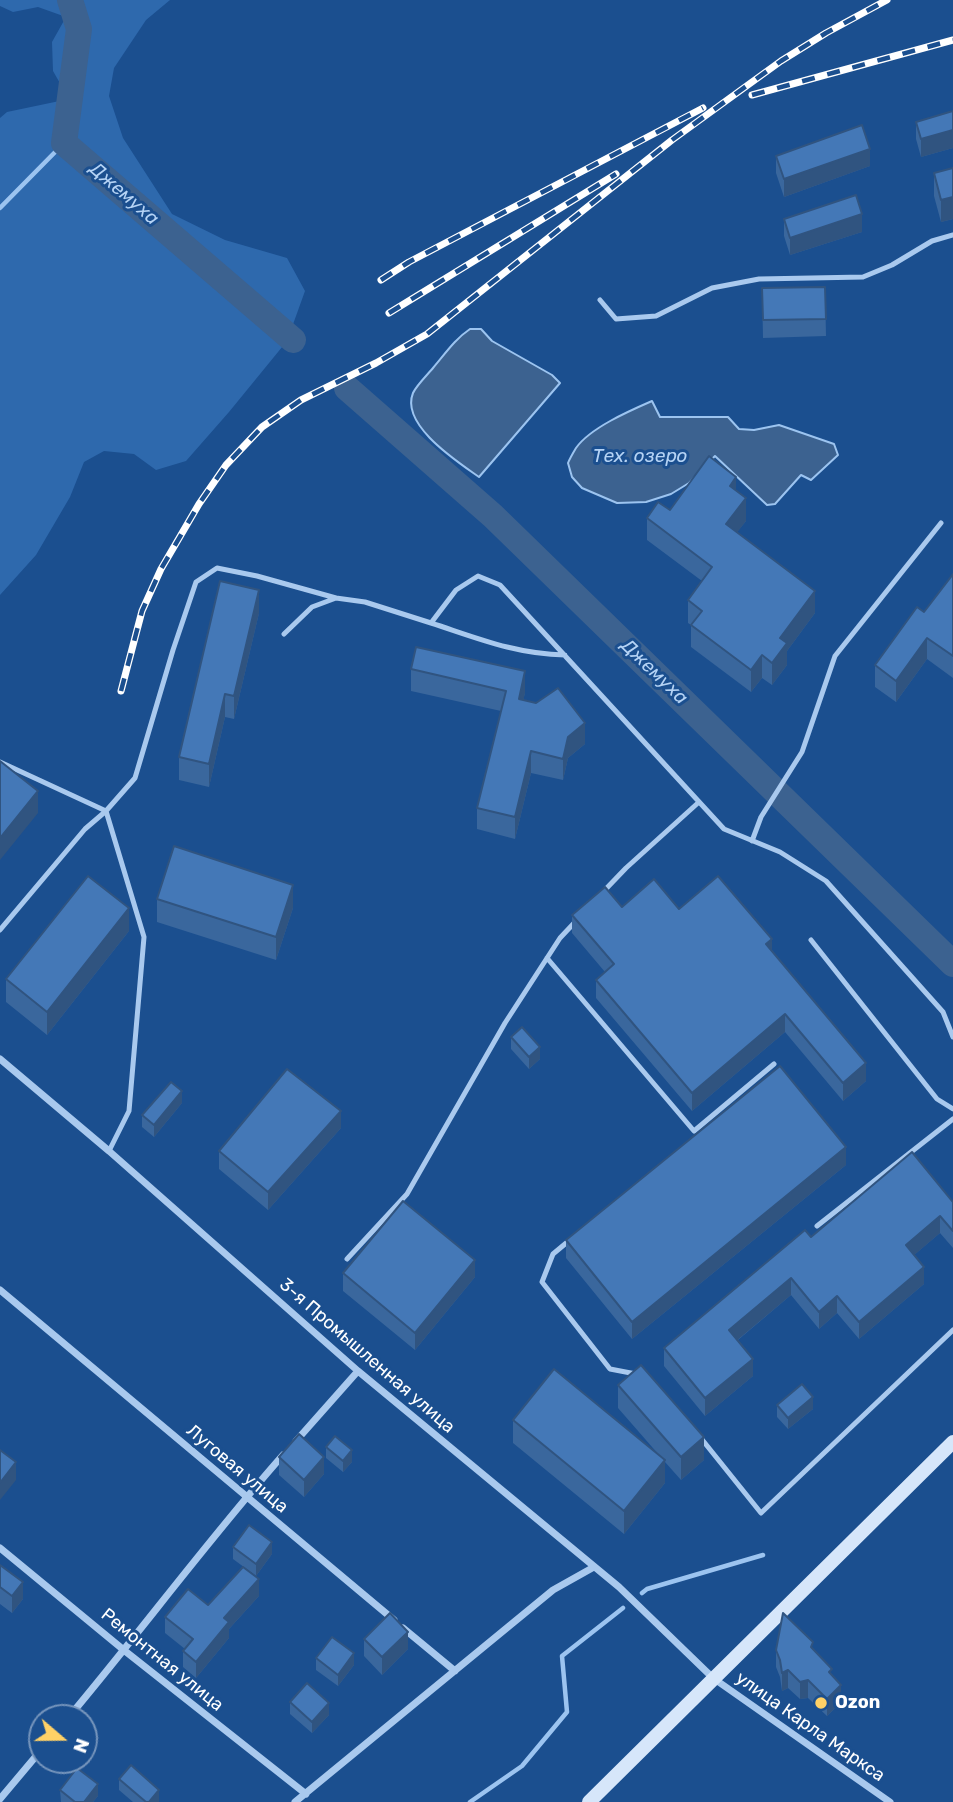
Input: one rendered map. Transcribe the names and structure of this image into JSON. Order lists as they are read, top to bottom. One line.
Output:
{"streets":{"street":["3-я Промышленная улица","Луговая улица","Ремонтная улица","улица Карла Маркса"]},"crossings":[["3-я Промышленная улица","улица Карла Маркса"]],"water":["Джемуха","Тех. озеро"],"places":["Ozon"],"north":"right"}
